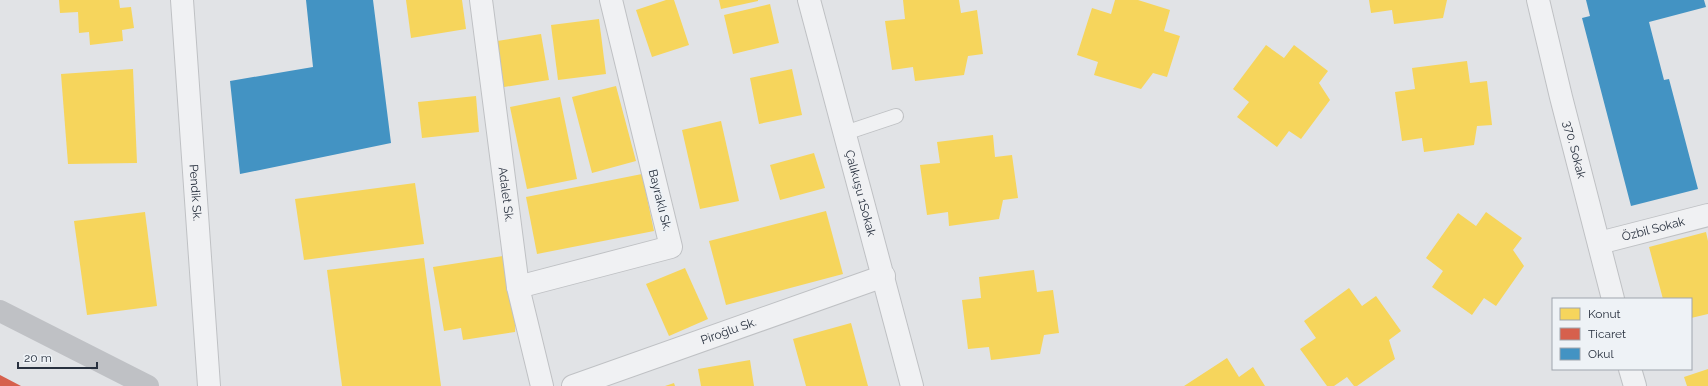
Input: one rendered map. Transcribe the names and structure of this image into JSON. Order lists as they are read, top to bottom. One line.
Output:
{"streets":{"street":["370. Sokak","Pendik Sk.","Çalıkuşu 1Sokak","Adalet Sk.","Bayraklı Sk.","Özbil Sokak","Piroğlu Sk."]},"crossings":[["370. Sokak","Özbil Sokak"],["Çalıkuşu 1Sokak","Piroğlu Sk."],["Adalet Sk.","Bayraklı Sk."]],"legend":["Konut","Ticaret","Okul"],"scale_bar":"20 m"}
